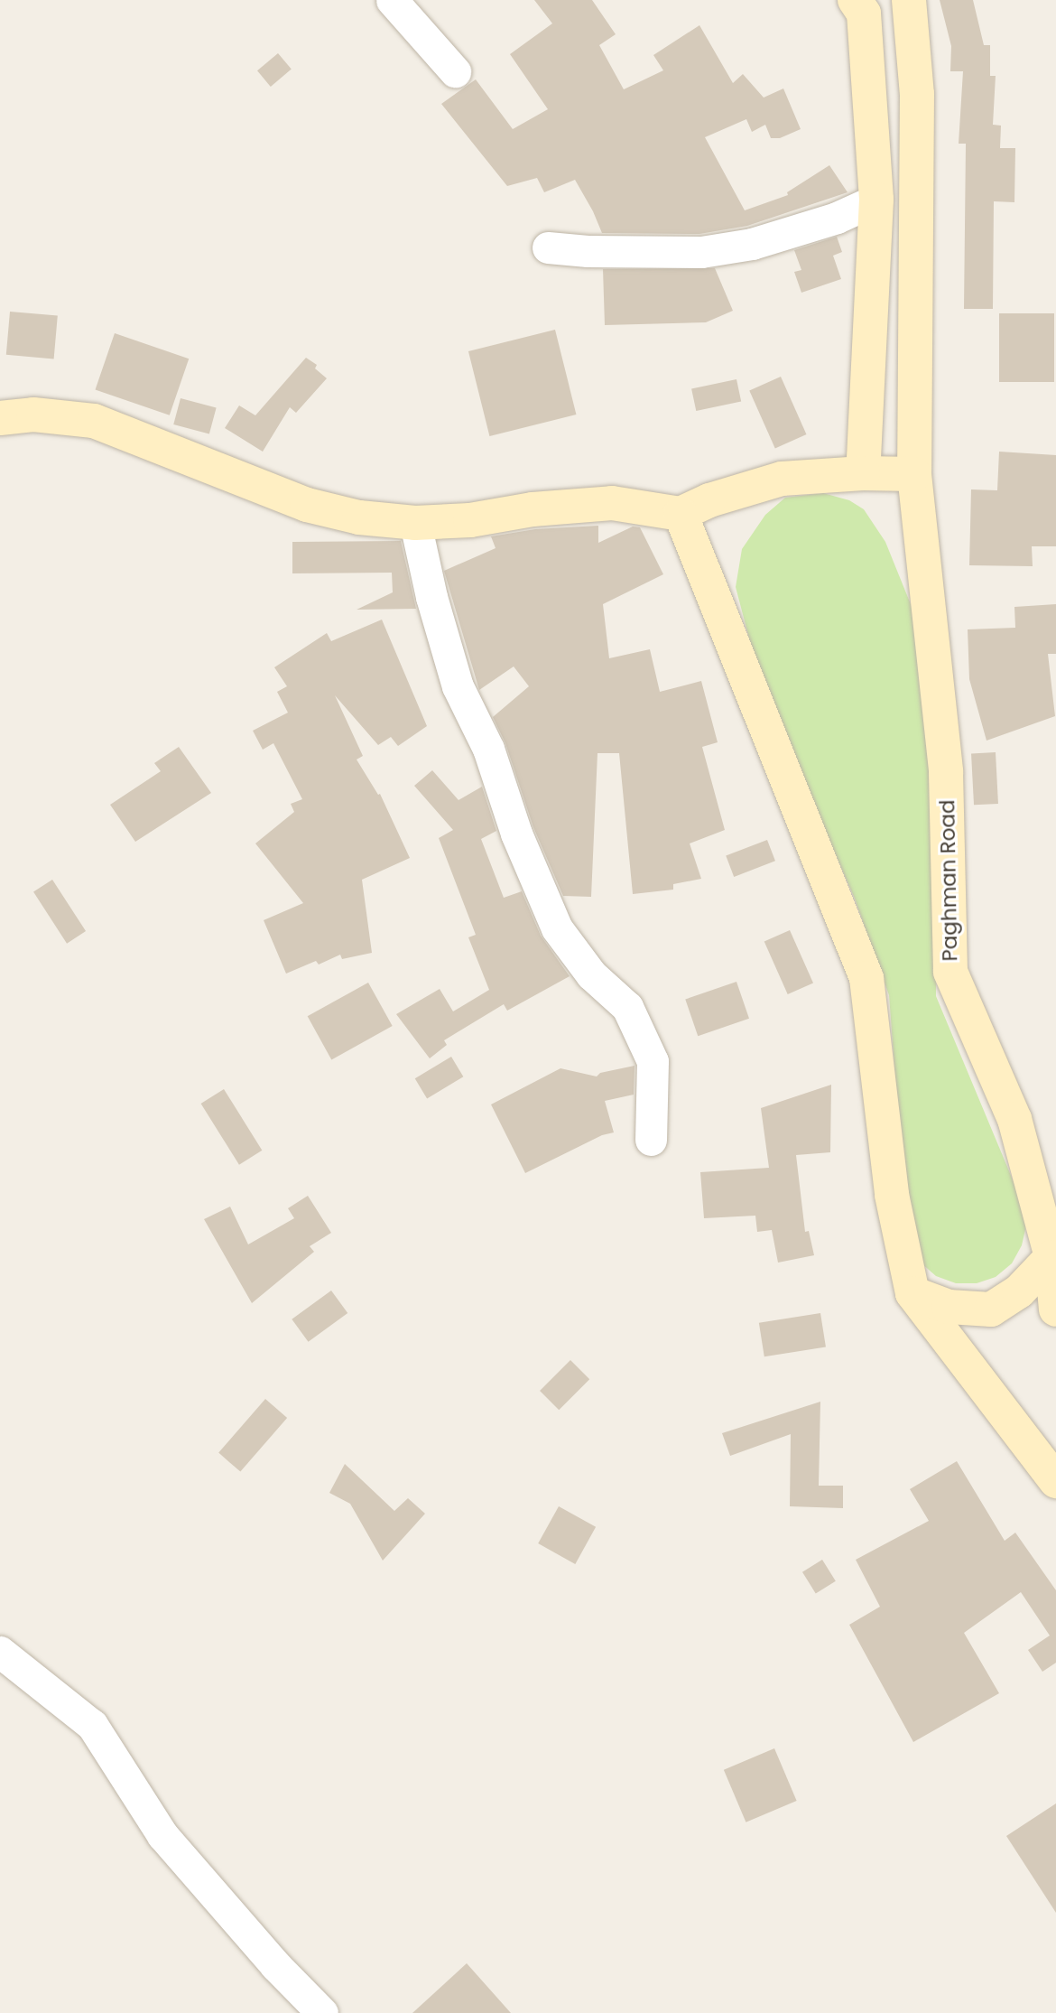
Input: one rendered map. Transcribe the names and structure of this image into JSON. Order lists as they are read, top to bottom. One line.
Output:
{"streets":{"main road":["Paghman Road"]}}
